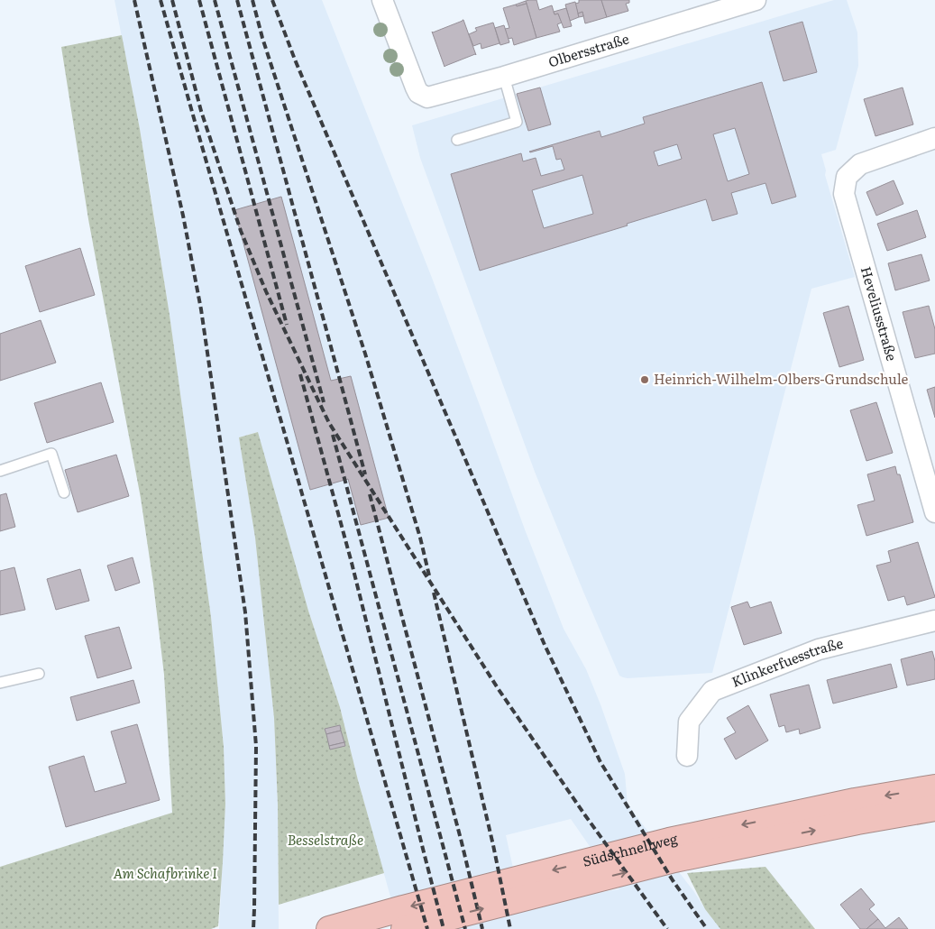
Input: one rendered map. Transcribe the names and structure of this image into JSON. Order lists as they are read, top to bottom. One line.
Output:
{"streets":{"highway":["Südschnellweg"],"street":["Olbersstraße","Heveliusstraße","Klinkerfuesstraße"]},"parks":["Besselstraße","Am Schafbrinke I"],"places":["Heinrich-Wilhelm-Olbers-Grundschule"]}
